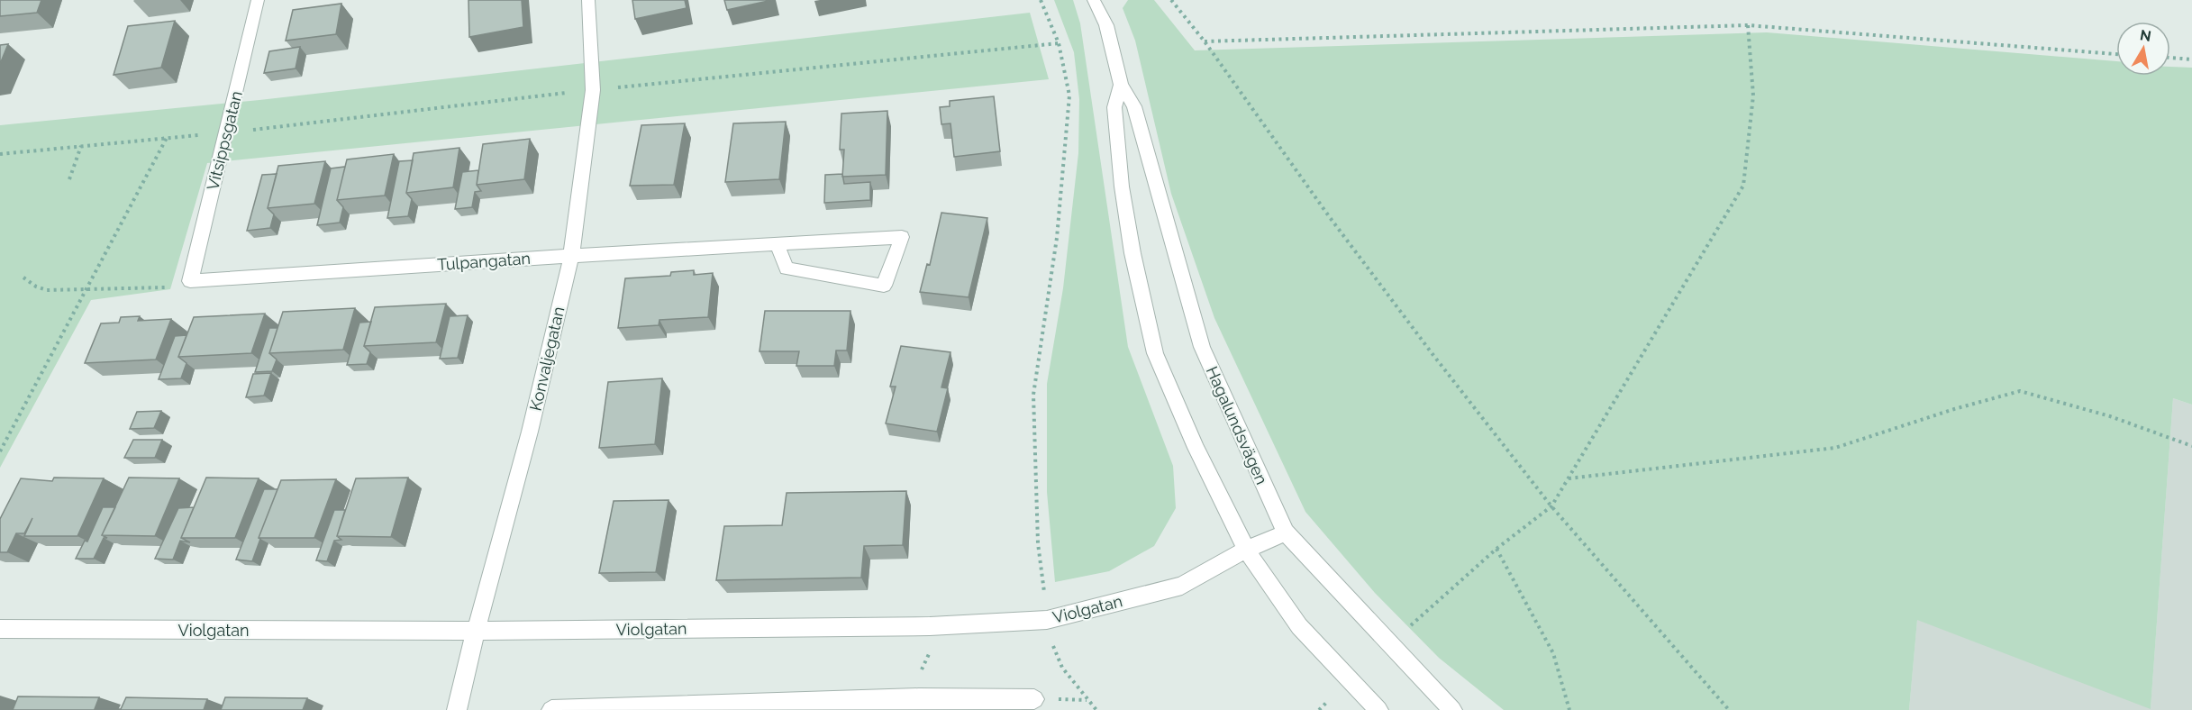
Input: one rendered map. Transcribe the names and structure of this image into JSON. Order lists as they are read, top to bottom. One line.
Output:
{"streets":{"street":["Vitsippsgatan","Tulpangatan","Konvaljegatan","Hagalundsvägen","Violgatan"]},"crossings":[["Vitsippsgatan","Tulpangatan"],["Tulpangatan","Konvaljegatan"],["Konvaljegatan","Violgatan"],["Hagalundsvägen","Violgatan"]],"north":"top"}
